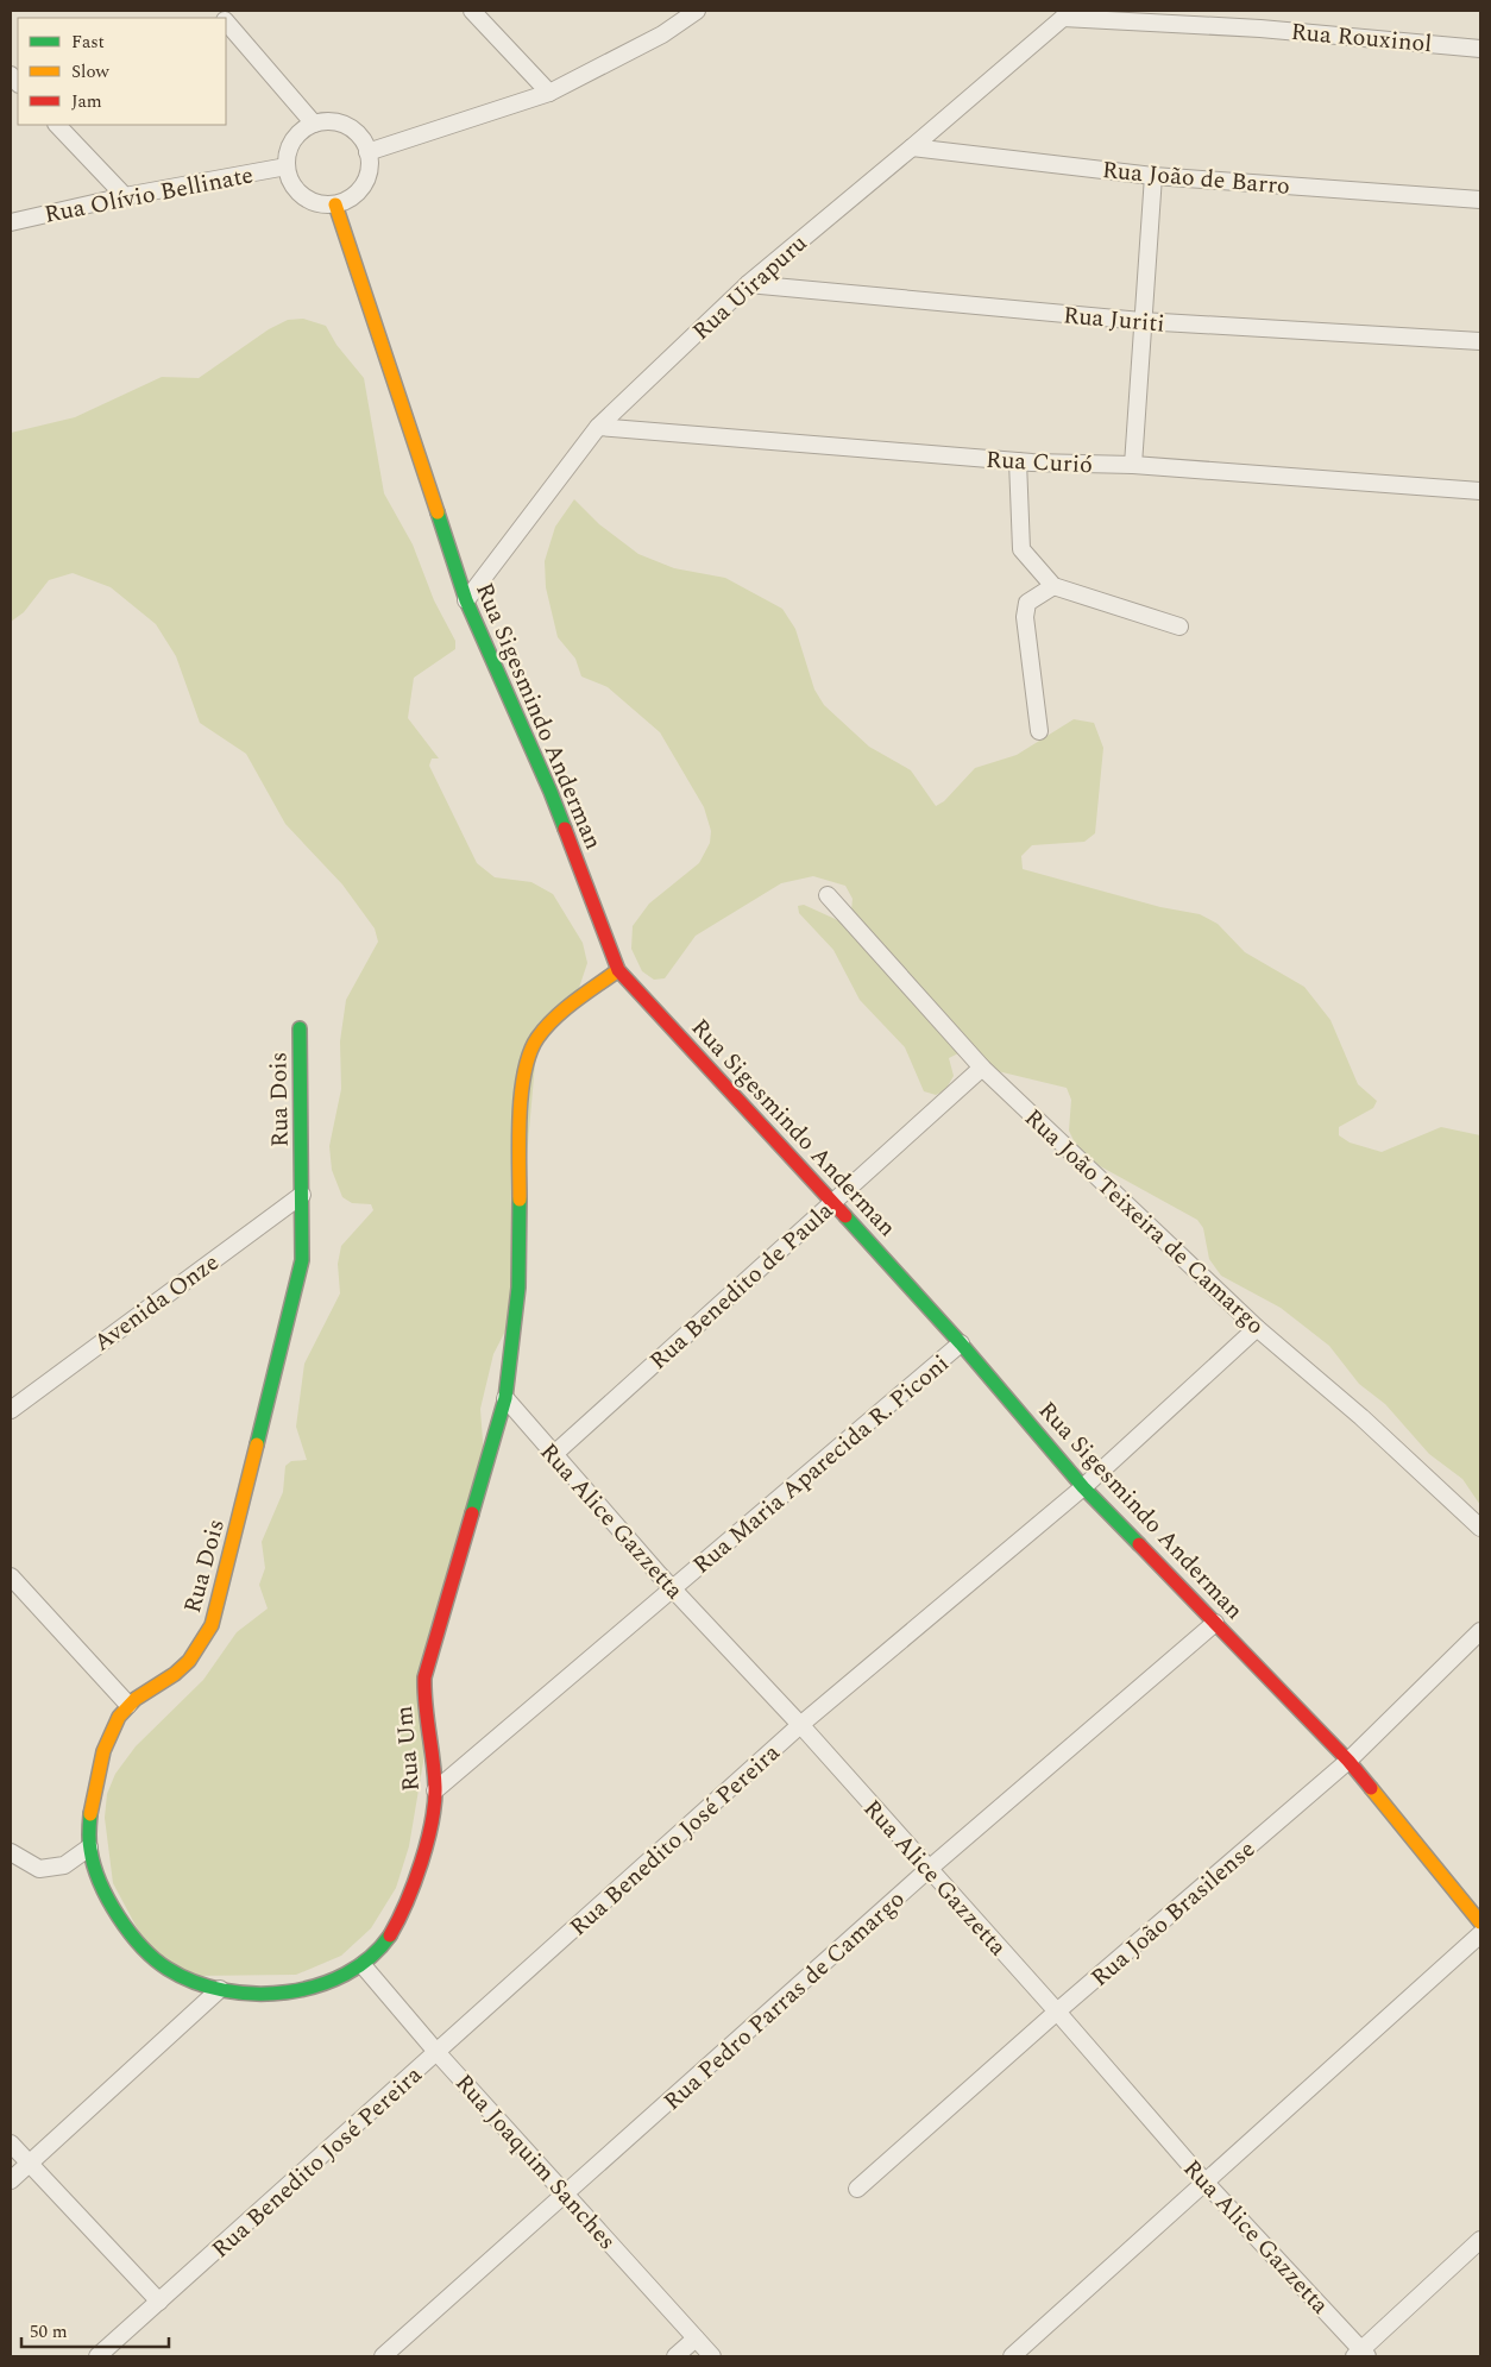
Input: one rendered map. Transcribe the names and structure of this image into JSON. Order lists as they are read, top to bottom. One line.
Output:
{"streets":{"street":["Rua Rouxinol","Rua João de Barro","Rua Olívio Bellinate","Rua Uirapuru","Rua Juriti","Rua Curió","Rua Sigesmindo Anderman","Rua Dois","Rua João Teixeira de Camargo","Rua Benedito de Paula","Avenida Onze","Rua Maria Aparecida R. Piconi","Rua Alice Gazzetta","Rua Um","Rua Benedito José Pereira","Rua João Brasilense","Rua Pedro Parras de Camargo","Rua Joaquim Sanches"]},"crossings":[["Rua Rouxinol","Rua Uirapuru"],["Rua João de Barro","Rua Uirapuru"],["Rua Olívio Bellinate","Rua Sigesmindo Anderman"],["Rua Uirapuru","Rua Juriti"],["Rua Uirapuru","Rua Curió"],["Rua Uirapuru","Rua Sigesmindo Anderman"],["Rua Sigesmindo Anderman","Rua Benedito de Paula"],["Rua Sigesmindo Anderman","Rua Maria Aparecida R. Piconi"],["Rua Sigesmindo Anderman","Rua Um"],["Rua Sigesmindo Anderman","Rua Benedito José Pereira"],["Rua Sigesmindo Anderman","Rua João Brasilense"],["Rua Sigesmindo Anderman","Rua Pedro Parras de Camargo"],["Rua Dois","Avenida Onze"],["Rua Dois","Rua Um"],["Rua João Teixeira de Camargo","Rua Benedito de Paula"],["Rua João Teixeira de Camargo","Rua Benedito José Pereira"],["Rua Benedito de Paula","Rua Alice Gazzetta"],["Rua Maria Aparecida R. Piconi","Rua Alice Gazzetta"],["Rua Maria Aparecida R. Piconi","Rua Um"],["Rua Alice Gazzetta","Rua Um"],["Rua Alice Gazzetta","Rua Benedito José Pereira"],["Rua Alice Gazzetta","Rua João Brasilense"],["Rua Alice Gazzetta","Rua Pedro Parras de Camargo"],["Rua Um","Rua Joaquim Sanches"],["Rua Benedito José Pereira","Rua Joaquim Sanches"],["Rua Pedro Parras de Camargo","Rua Joaquim Sanches"]],"legend":["Fast","Slow","Jam"],"scale_bar":"50 m"}
